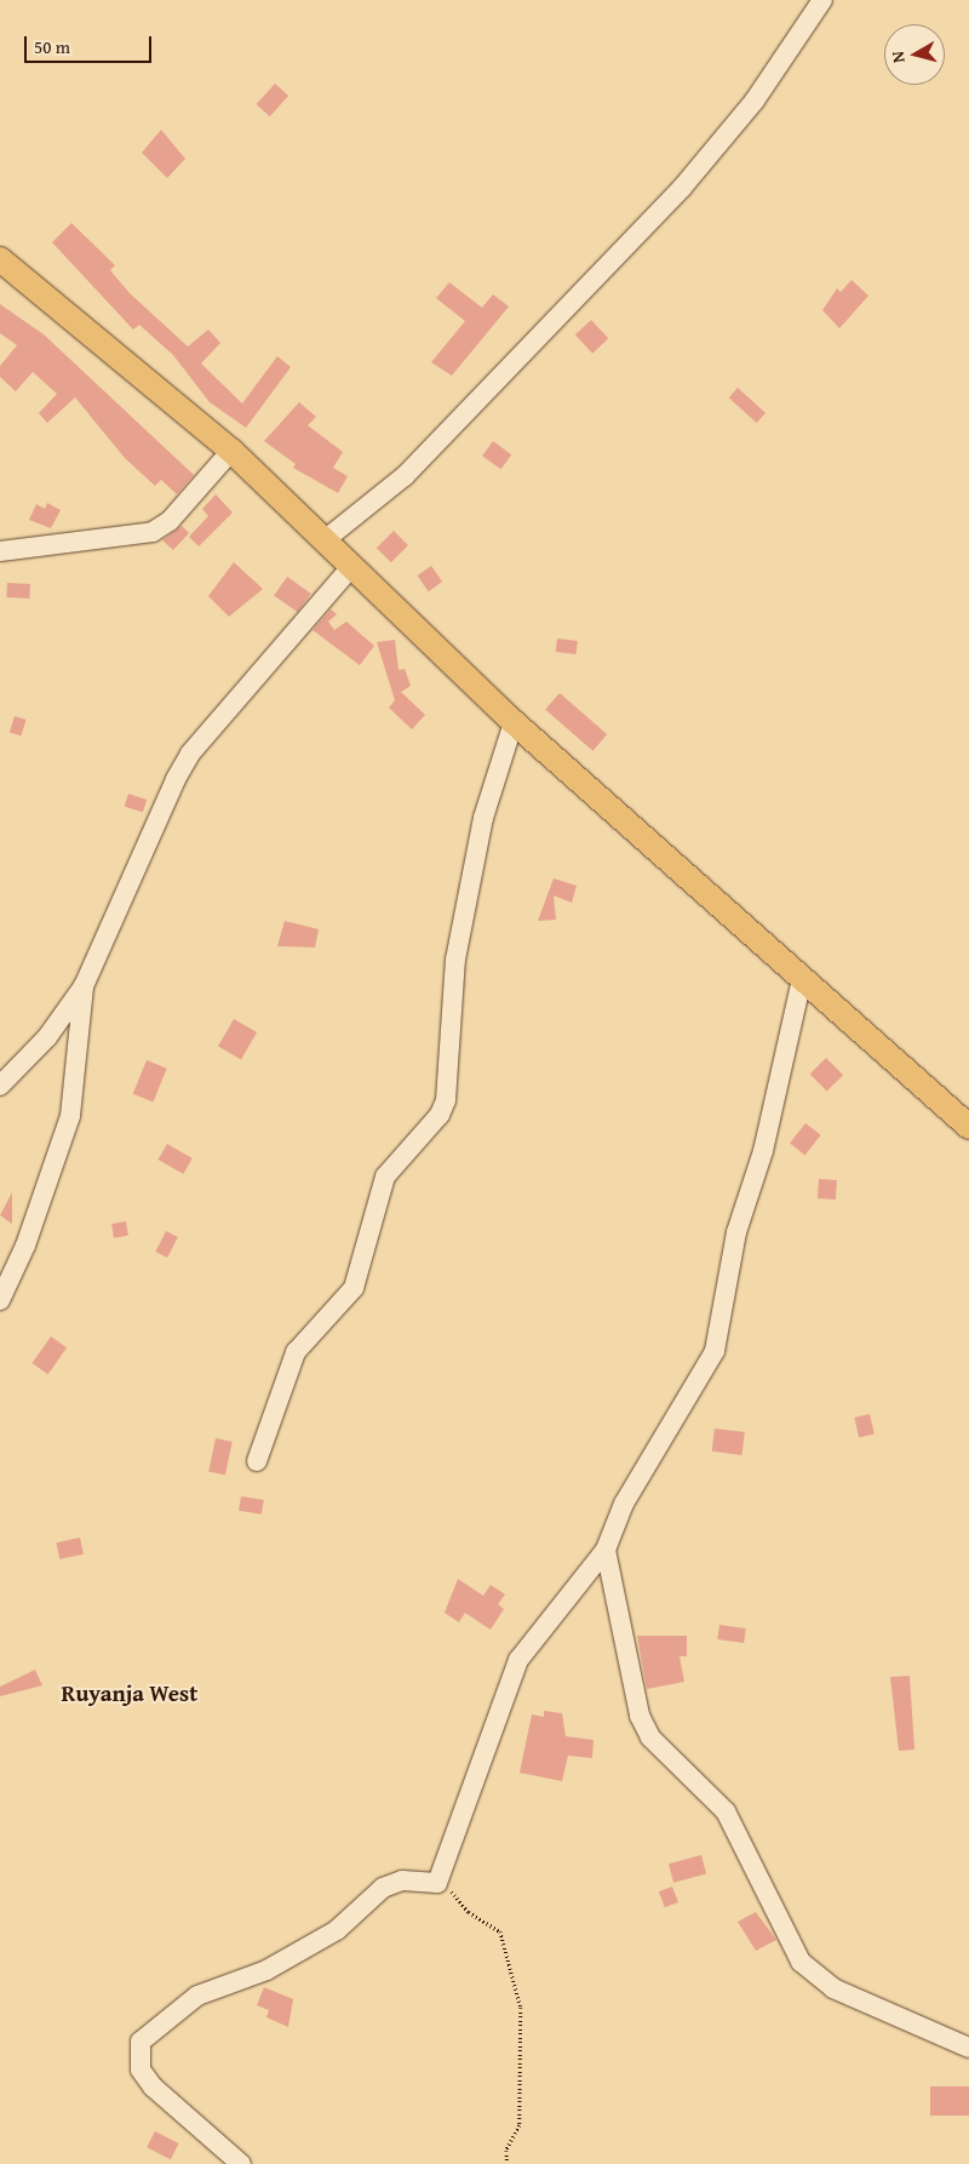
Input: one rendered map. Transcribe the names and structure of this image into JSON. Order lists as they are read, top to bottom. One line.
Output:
{"districts":["Ruyanja West"],"scale_bar":"50 m","north":"left"}
